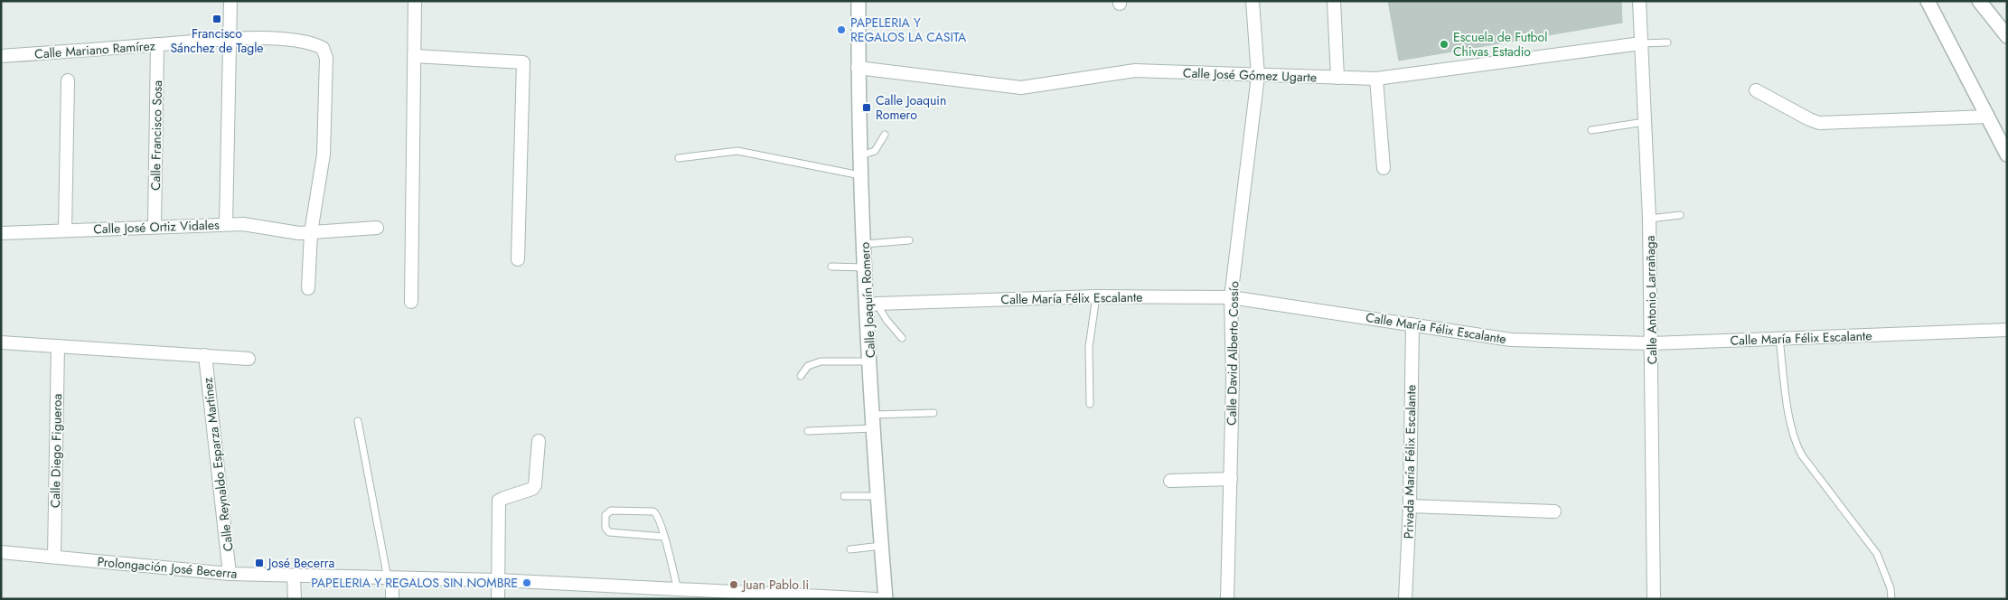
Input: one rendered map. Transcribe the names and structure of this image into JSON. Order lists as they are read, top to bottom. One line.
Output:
{"streets":{"street":["Calle Mariano Ramírez","Calle José Gómez Ugarte","Calle Francisco Sosa","Calle José Ortiz Vidales","Calle María Félix Escalante","Calle Joaquín Romero","Calle Antonio Larrañaga","Calle David Alberto Cossío","Calle Diego Figueroa","Privada María Félix Escalante","Calle Reynaldo Esparza Martínez","Prolongación José Becerra"]},"crossings":[["Calle Mariano Ramírez","Calle Francisco Sosa"],["Calle Mariano Ramírez","Calle José Ortiz Vidales"],["Calle José Gómez Ugarte","Calle Joaquín Romero"],["Calle José Gómez Ugarte","Calle Antonio Larrañaga"],["Calle José Gómez Ugarte","Calle David Alberto Cossío"],["Calle Francisco Sosa","Calle José Ortiz Vidales"],["Calle María Félix Escalante","Calle Joaquín Romero"],["Calle María Félix Escalante","Calle Antonio Larrañaga"],["Calle María Félix Escalante","Calle David Alberto Cossío"],["Calle María Félix Escalante","Privada María Félix Escalante"],["Calle Diego Figueroa","Prolongación José Becerra"],["Calle Reynaldo Esparza Martínez","Prolongación José Becerra"]],"places":{"transit":["Francisco Sánchez de Tagle","Calle Joaquin Romero","José Becerra"],"other":["PAPELERIA Y REGALOS LA CASITA","Escuela de Futbol Chivas Estadio","PAPELERIA Y REGALOS SIN NOMBRE","Juan Pablo Ii"]}}
